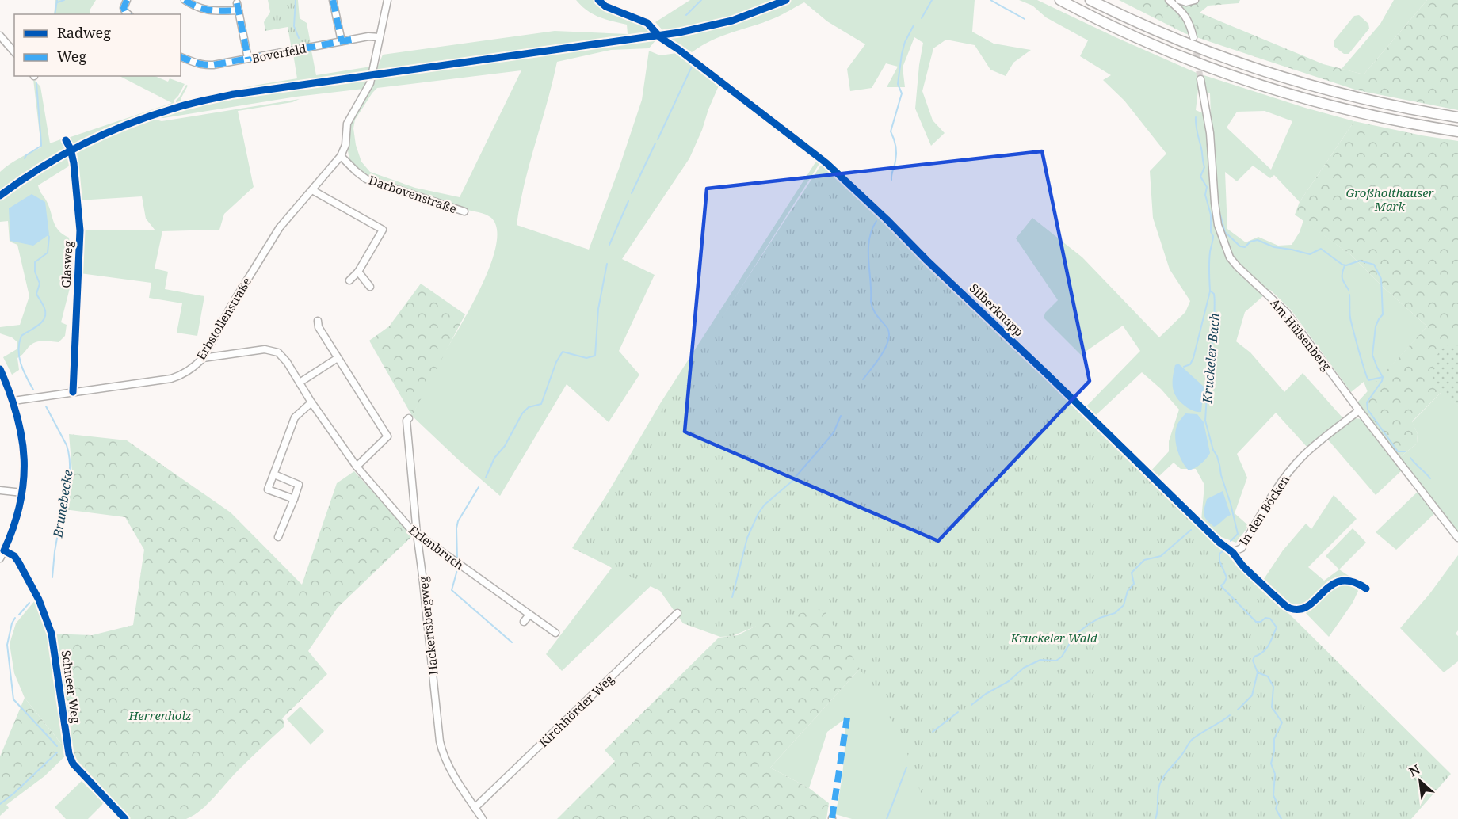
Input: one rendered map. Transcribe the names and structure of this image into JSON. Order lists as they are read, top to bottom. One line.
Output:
{"streets":{"street":["Boverfeld","Darbovenstraße","Glasweg","Silberknapp","Erbstollenstraße","Am Hülsenberg","In den Böcken","Erlenbruch","Hackertsbergweg","Schneer Weg","Kirchhörder Weg"]},"crossings":[["Darbovenstraße","Erbstollenstraße"],["Glasweg","Erbstollenstraße"],["Silberknapp","In den Böcken"],["Erbstollenstraße","Erlenbruch"],["Am Hülsenberg","In den Böcken"],["Erlenbruch","Hackertsbergweg"],["Hackertsbergweg","Kirchhörder Weg"]],"water":["Kruckeler Bach","Brunebecke"],"parks":["Großholthauser Mark","Kruckeler Wald","Herrenholz"],"legend":["Radweg","Weg"],"north":"top left"}
